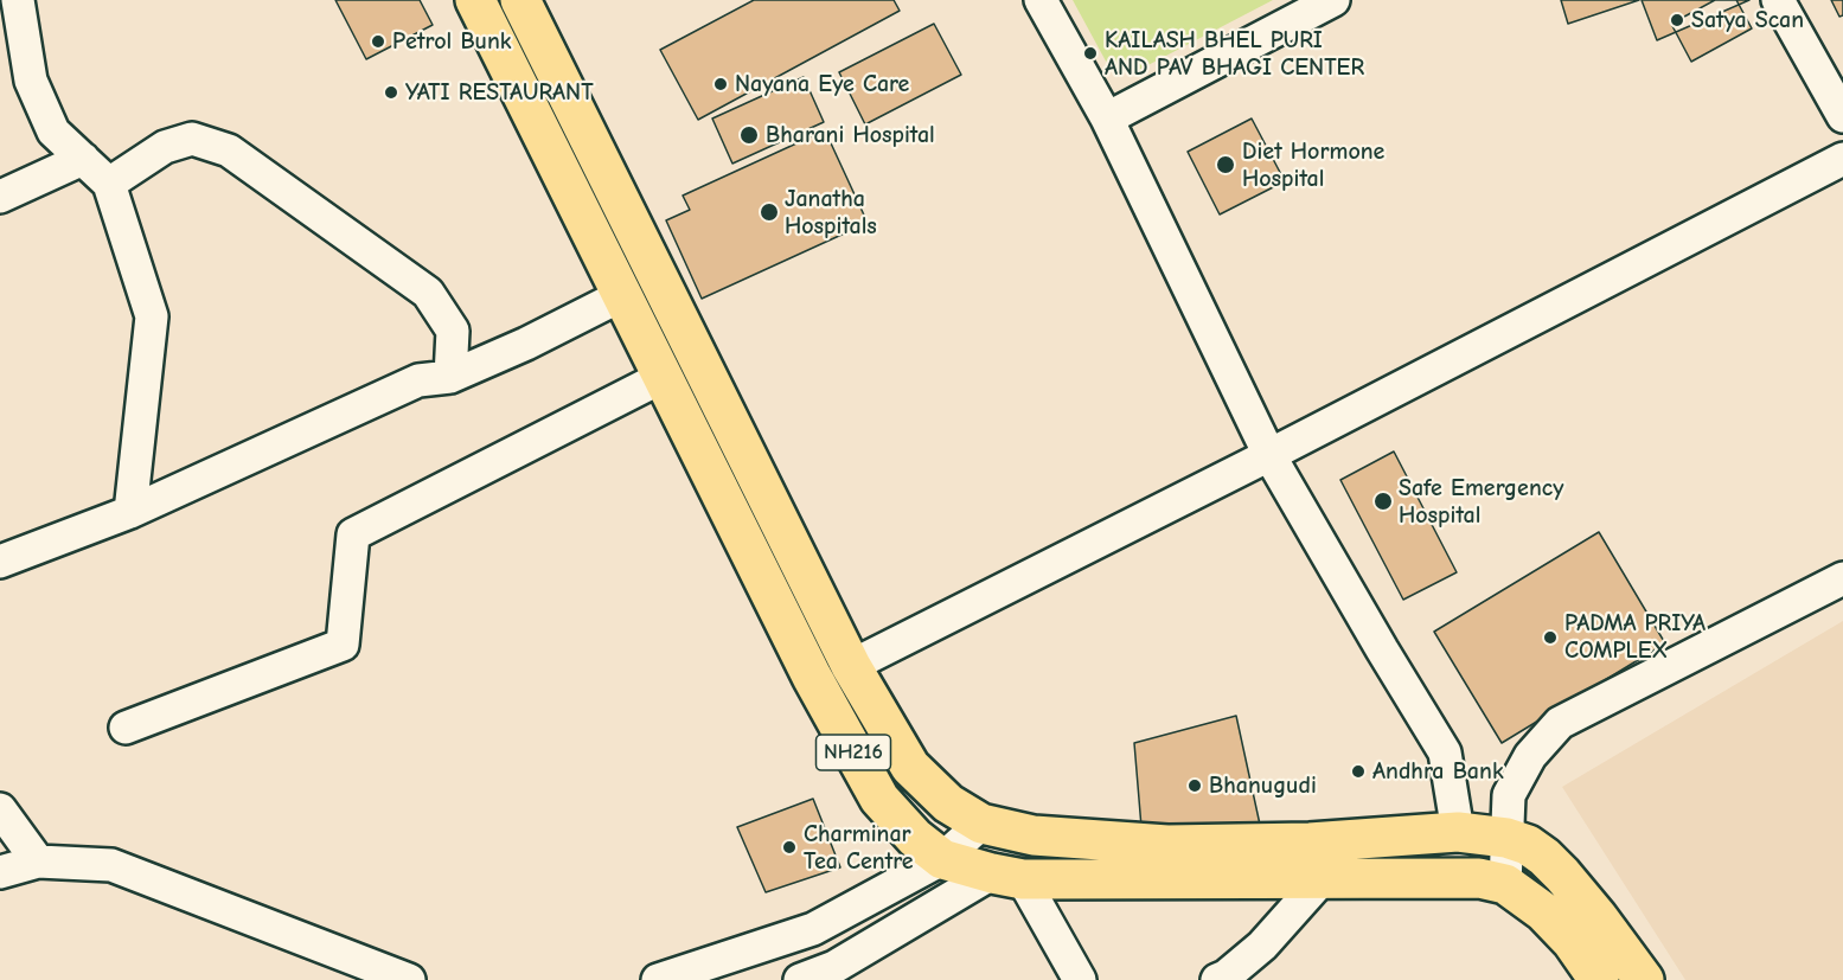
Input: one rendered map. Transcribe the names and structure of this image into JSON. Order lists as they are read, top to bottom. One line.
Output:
{"streets":{"highway":["NH216"]},"places":["Satya Scan","Petrol Bunk","KAILASH BHEL PURI AND PAV BHAGI CENTER","Nayana Eye Care","YATI RESTAURANT","Bharani Hospital","Diet Hormone Hospital","Janatha Hospitals","Safe Emergency Hospital","PADMA PRIYA COMPLEX","Andhra Bank","Bhanugudi","Charminar Tea Centre"]}
